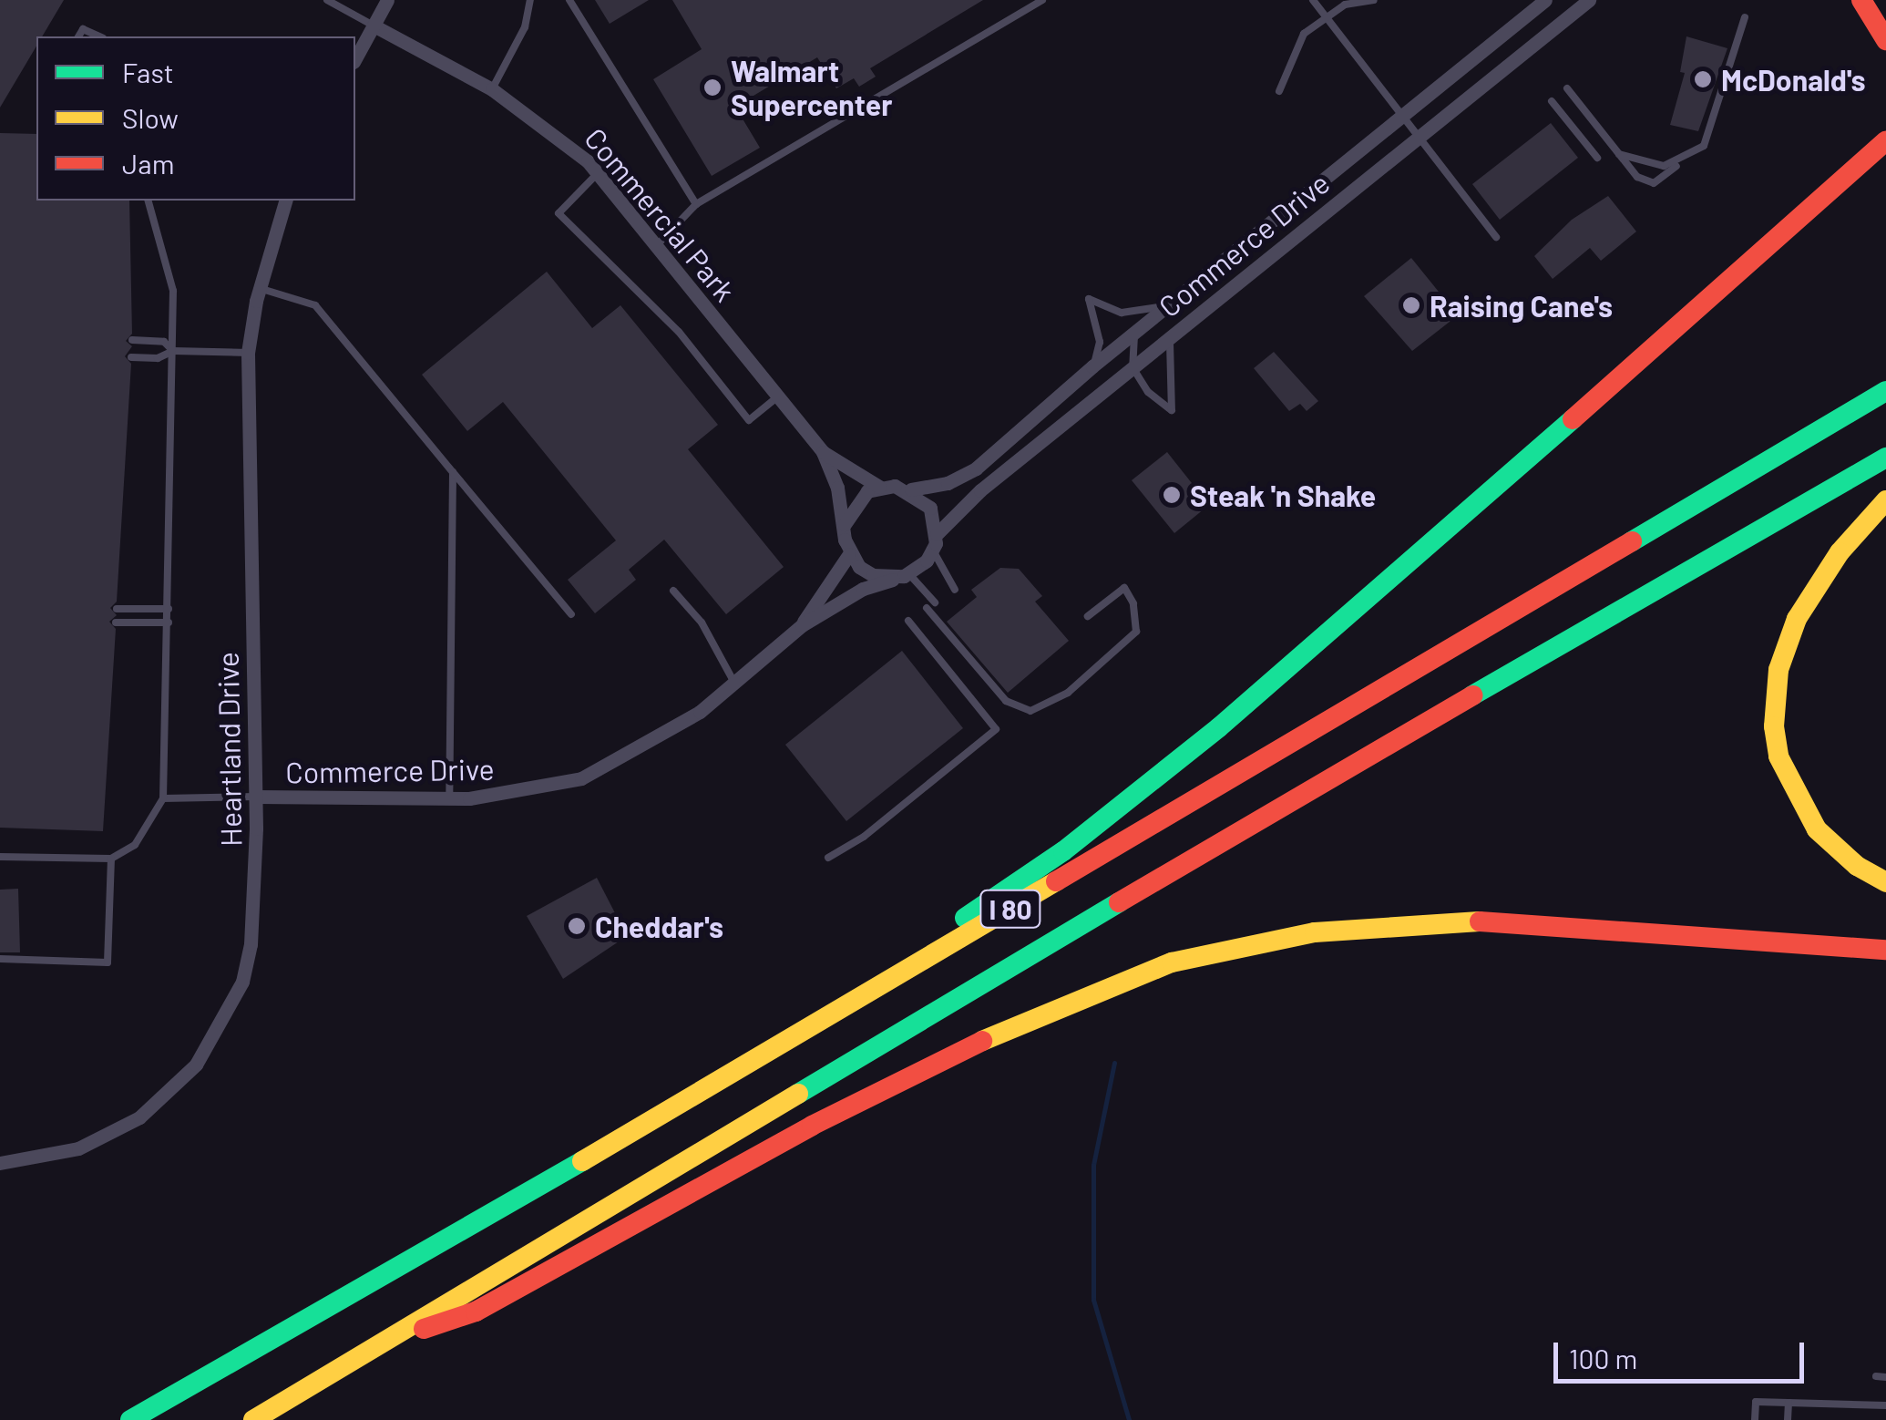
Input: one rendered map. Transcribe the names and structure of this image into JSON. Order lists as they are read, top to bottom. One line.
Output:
{"streets":{"main road":["I 80"],"street":["Commercial Park","Commerce Drive","Heartland Drive"]},"crossings":[["Commerce Drive","Heartland Drive"]],"places":["McDonald's","Walmart Supercenter","Raising Cane's","Steak 'n Shake","Cheddar's"],"legend":["Fast","Slow","Jam"],"scale_bar":"100 m"}
